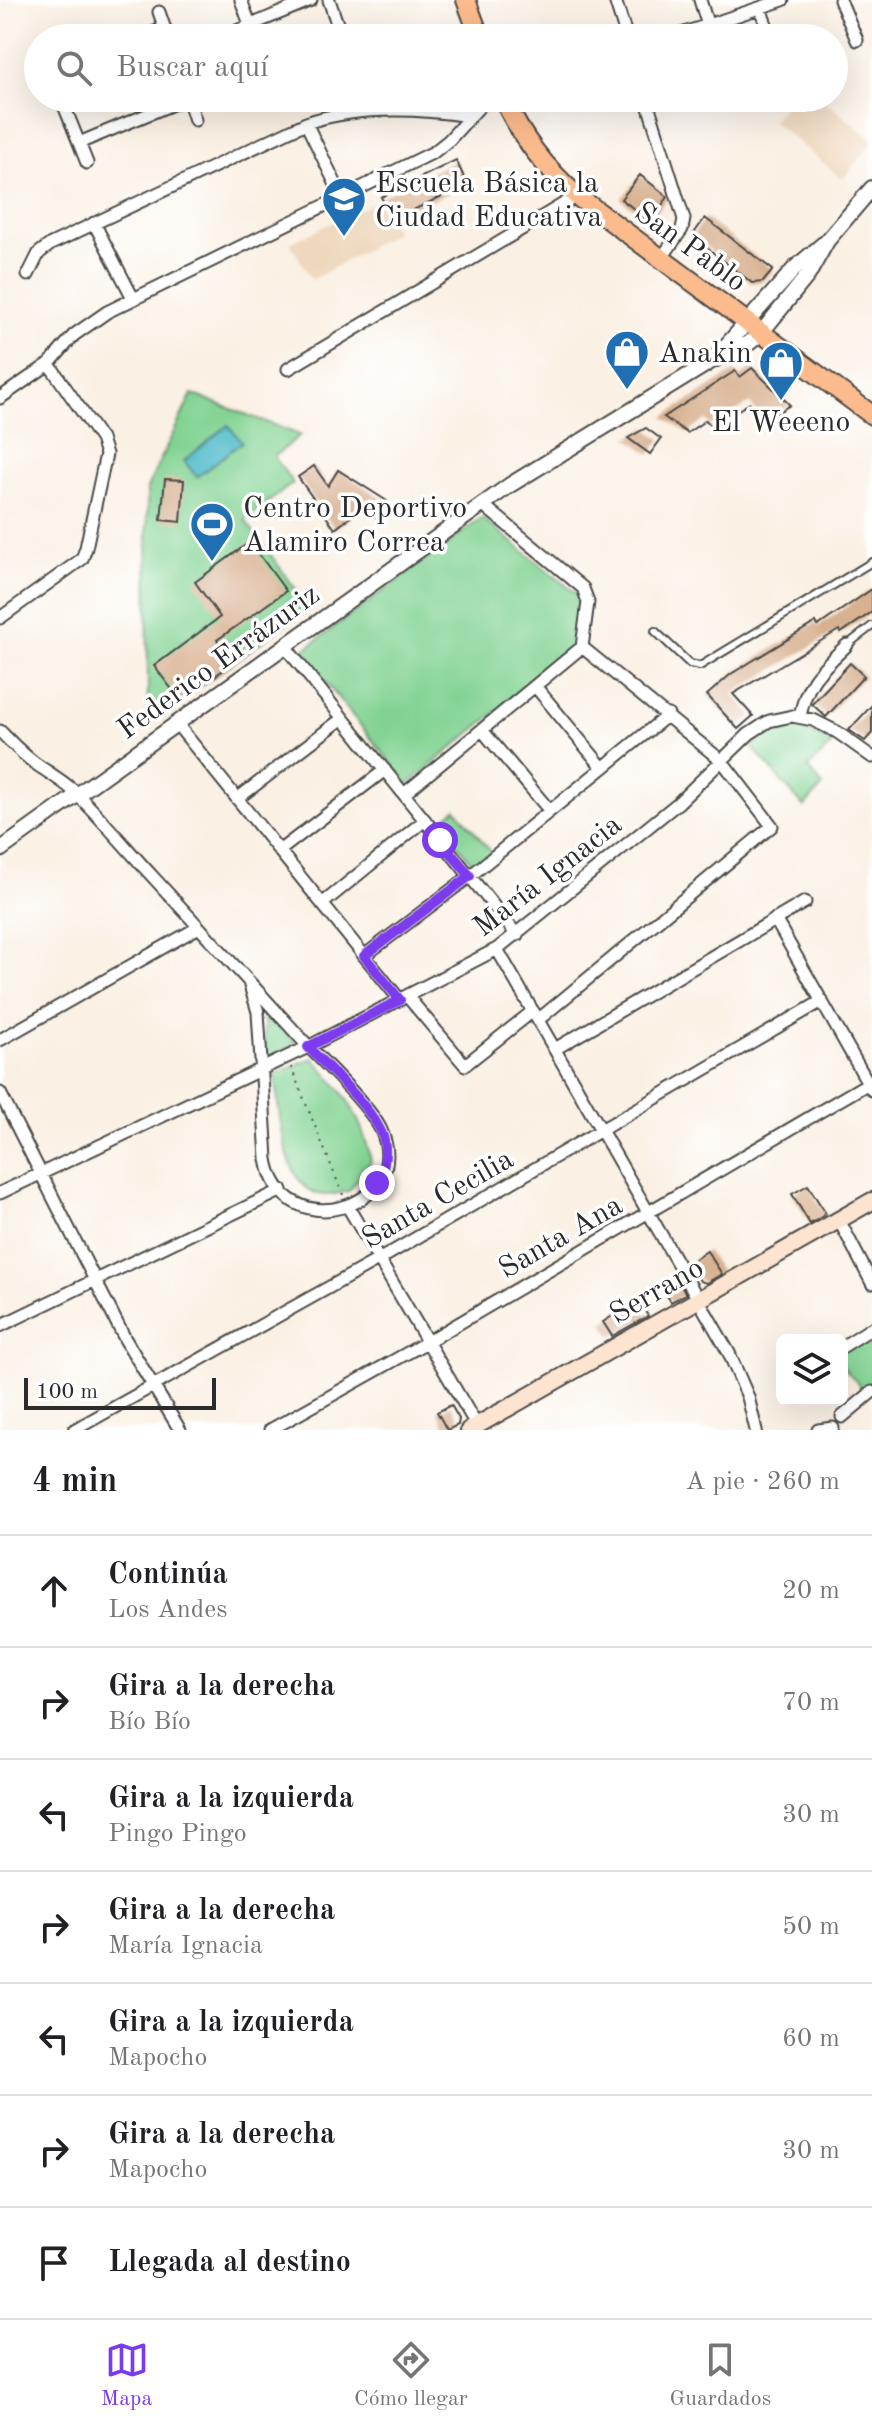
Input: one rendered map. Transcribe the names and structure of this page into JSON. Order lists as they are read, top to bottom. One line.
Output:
{"streets":{"main road":["San Pablo","Serrano"],"street":["Federico Errázuriz","María Ignacia","Santa Cecilia","Santa Ana"]},"crossings":[["San Pablo","Federico Errázuriz"]],"places":{"school or university":["Escuela Básica la Ciudad Educativa"],"shop":["Anakin","El Weeeno"],"sports":["Centro Deportivo Alamiro Correa"]},"scale_bar":"100 m","page":{"search":"Buscar aquí","scale":"100 m","heading":["4 min","A pie · 260 m"],"list":[["Continúa","Los Andes","20 m"],["Gira a la derecha","Bío Bío","70 m"],["Gira a la izquierda","Pingo Pingo","30 m"],["Gira a la derecha","María Ignacia","50 m"],["Gira a la izquierda","Mapocho","60 m"],["Gira a la derecha","Mapocho","30 m"],"Llegada al destino"],"nav":["Mapa","Cómo llegar","Guardados"]}}
